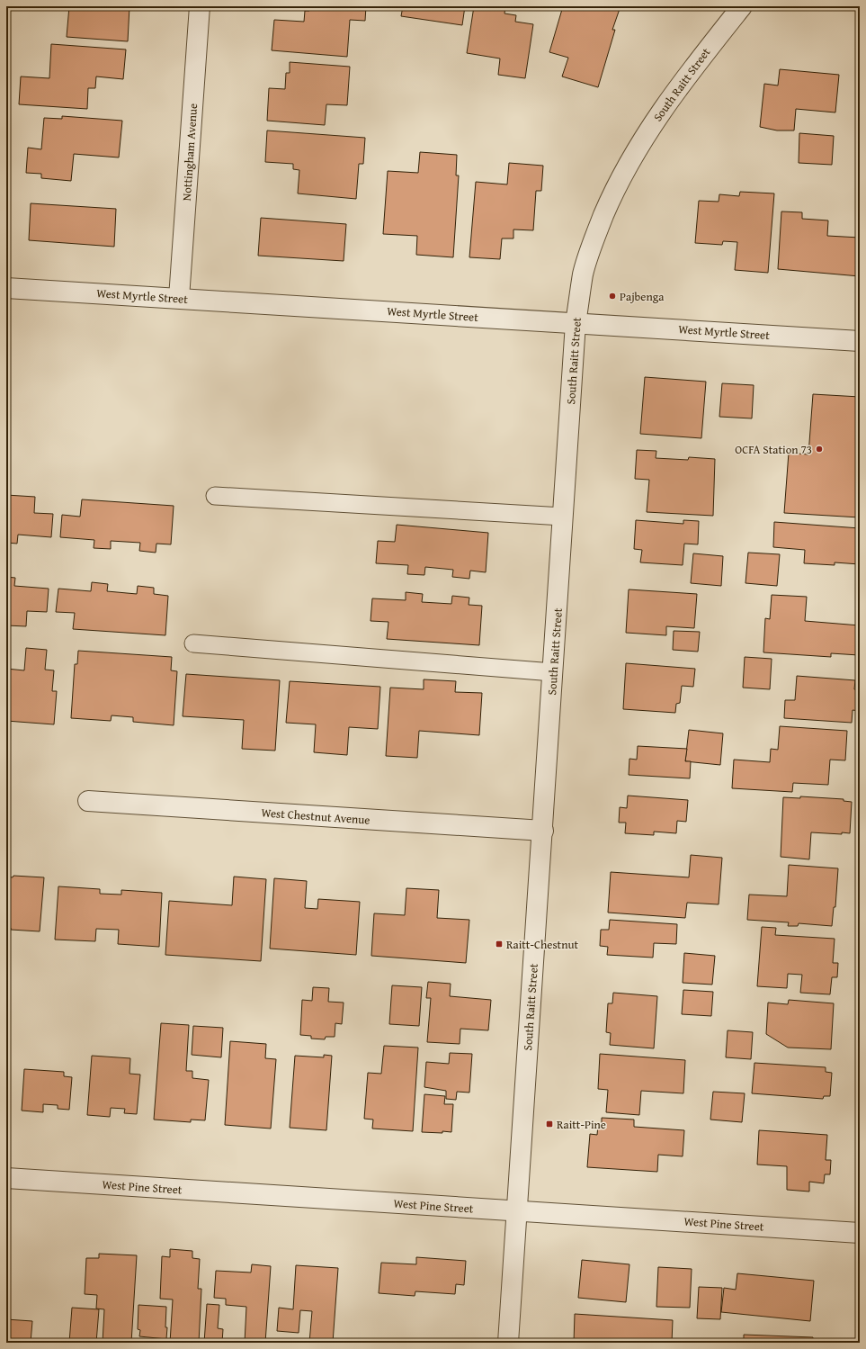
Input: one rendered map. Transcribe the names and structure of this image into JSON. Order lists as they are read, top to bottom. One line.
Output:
{"streets":{"street":["South Raitt Street","Nottingham Avenue","West Myrtle Street","West Chestnut Avenue","West Pine Street"]},"crossings":[["South Raitt Street","West Myrtle Street"],["South Raitt Street","West Chestnut Avenue"],["South Raitt Street","West Pine Street"],["Nottingham Avenue","West Myrtle Street"]],"places":{"other":["Pajbenga","OCFA Station 73"],"transit":["Raitt-Chestnut","Raitt-Pine"]}}
